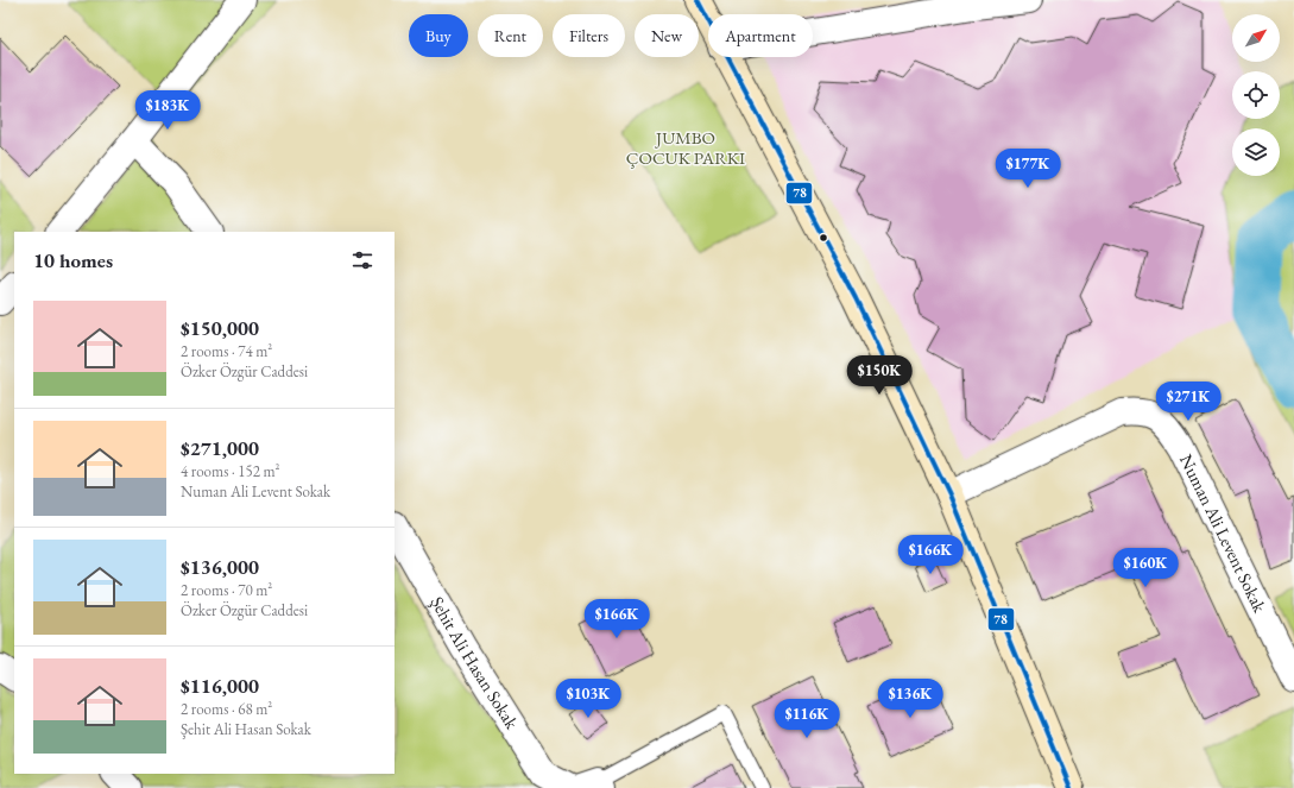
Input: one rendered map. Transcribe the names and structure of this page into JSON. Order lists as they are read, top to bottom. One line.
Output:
{"streets":{"street":["Numan Ali Levent Sokak","Şehit Ali Hasan Sokak"]},"parks":["JUMBO ÇOCUK PARKI"],"lines":["transit line 78"],"north":"top right","page":{"chip":["Buy","Rent","Filters","New","Apartment"],"price":["$183K","$177K","$150K","$271K","$166K","$160K","$166K","$103K","$136K","$116K"],"heading":"10 homes","list":[{"name":"$150,000","note":"2 rooms · 74 m² · Özker Özgür Caddesi"},{"name":"$271,000","note":"4 rooms · 152 m² · Numan Ali Levent Sokak"},{"name":"$136,000","note":"2 rooms · 70 m² · Özker Özgür Caddesi"},{"name":"$116,000","note":"2 rooms · 68 m² · Şehit Ali Hasan Sokak"}]}}
